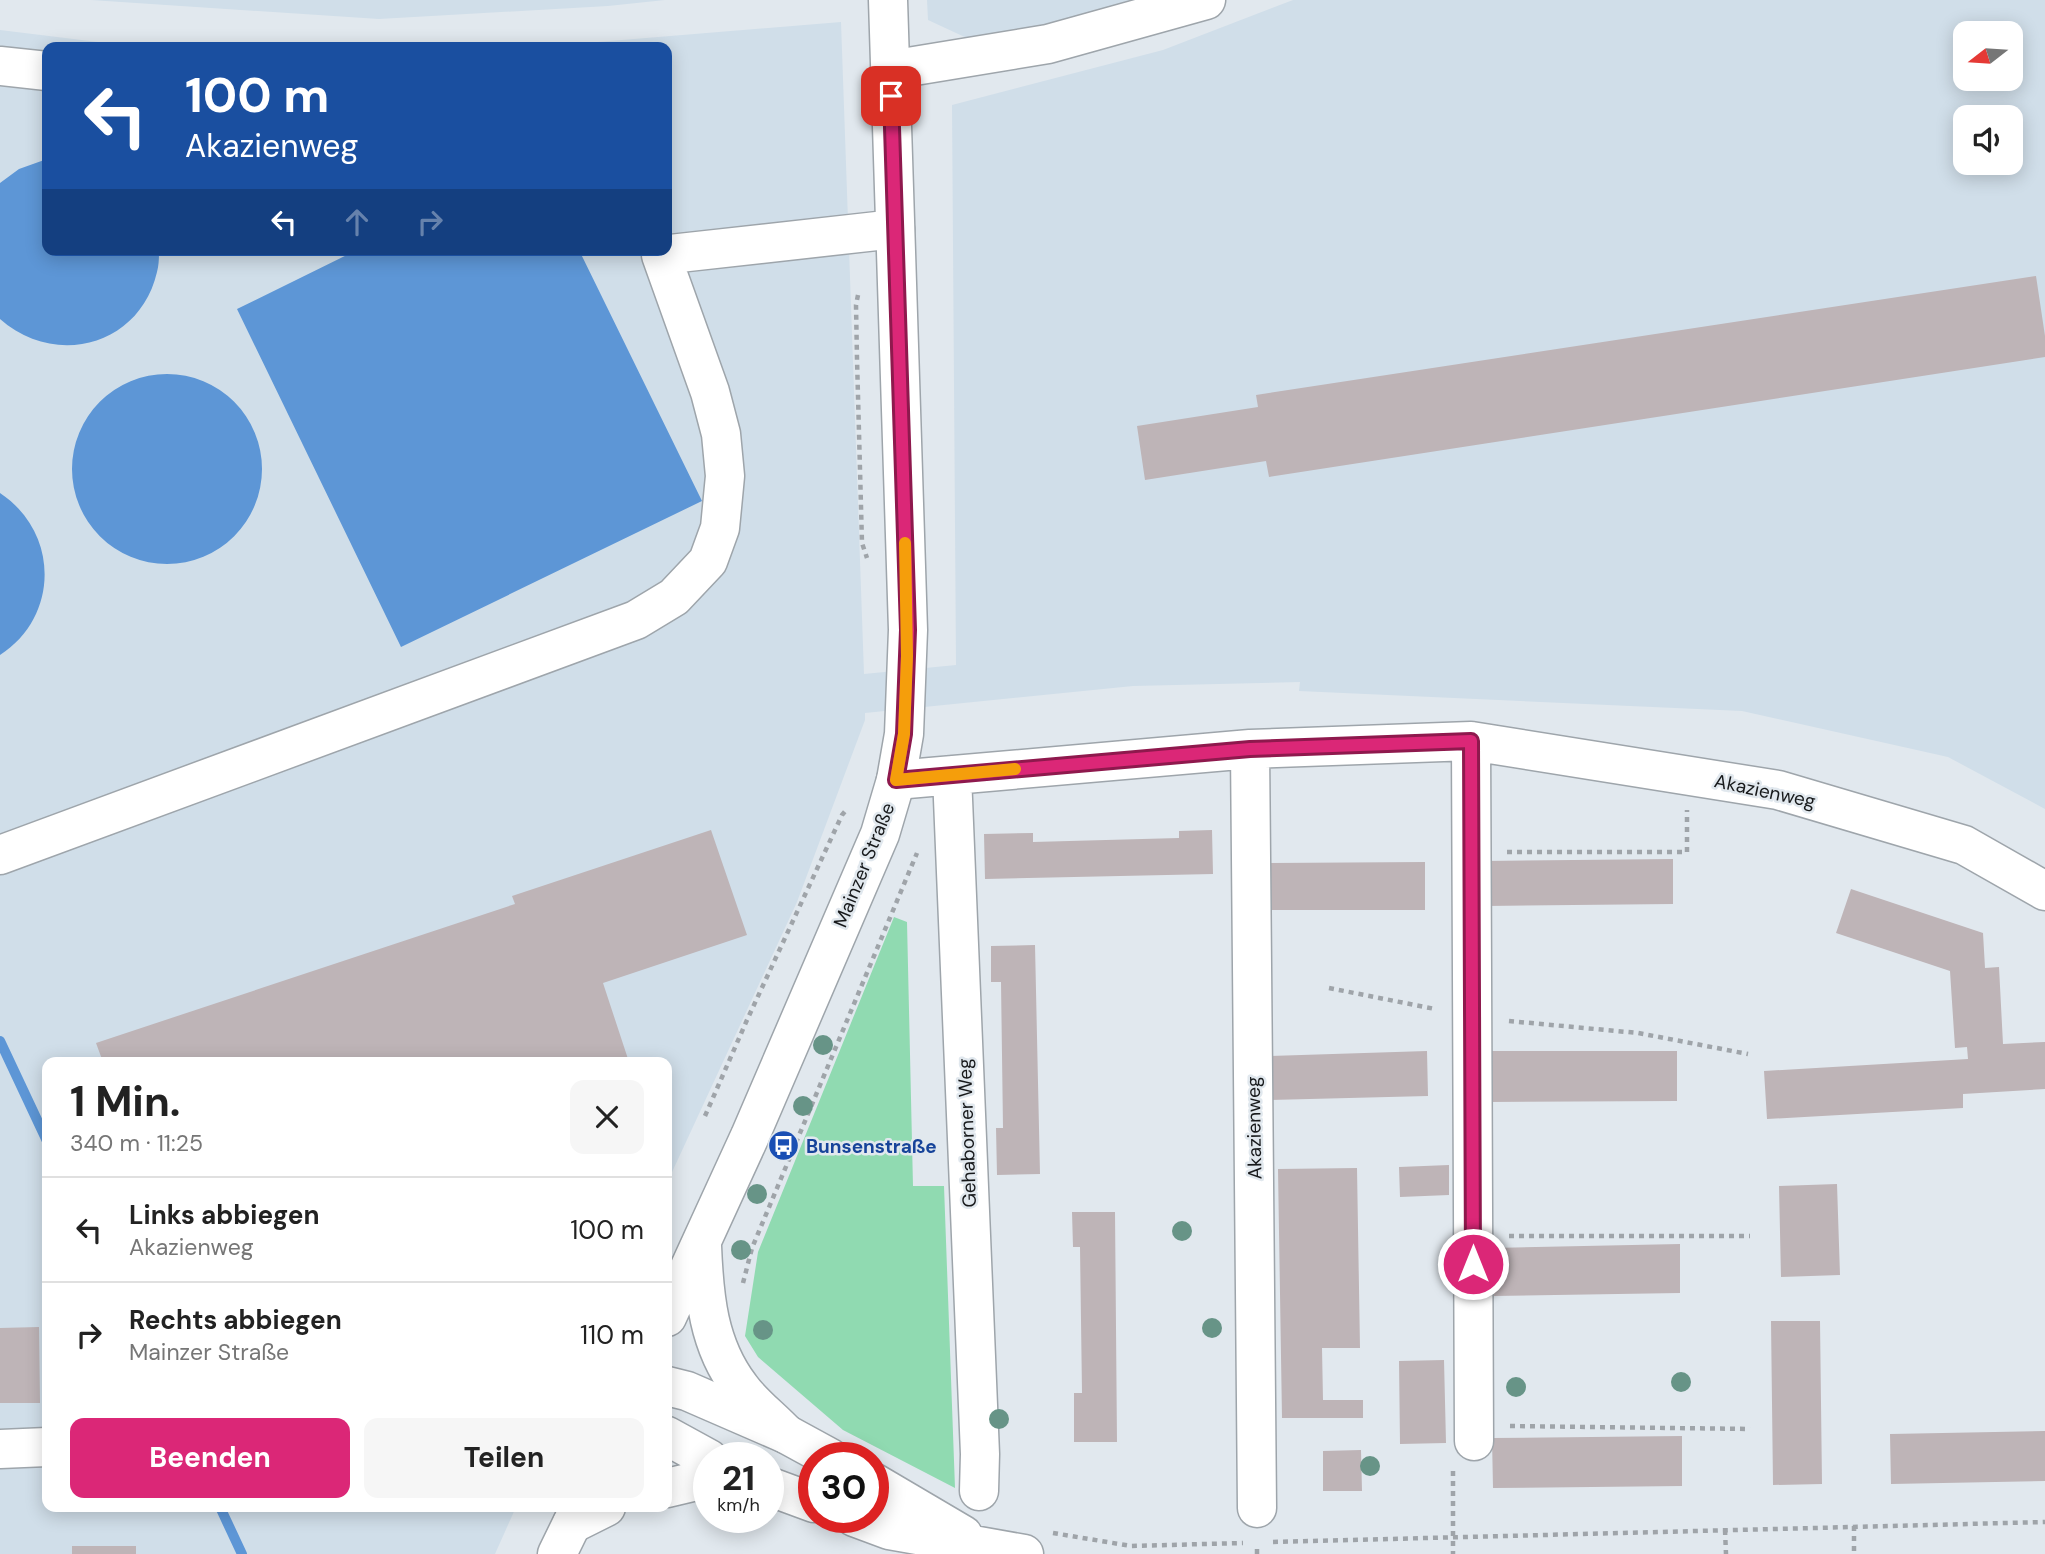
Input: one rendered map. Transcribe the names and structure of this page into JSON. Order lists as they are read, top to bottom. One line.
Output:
{"streets":{"street":["Akazienweg","Mainzer Straße","Gehaborner Weg"]},"crossings":[["Akazienweg","Mainzer Straße"],["Akazienweg","Gehaborner Weg"]],"places":{"bus stop":["Bunsenstraße"]},"north":"left","page":{"turn":["100 m","Akazienweg"],"heading":["1 Min.","340 m · 11:25"],"list":[{"name":"Links abbiegen","note":"Akazienweg","value":"100 m"},{"name":"Rechts abbiegen","note":"Mainzer Straße","value":"110 m"}],"buttons":["Beenden","Teilen"],"speed":"21 km/h","limit":"30"}}
